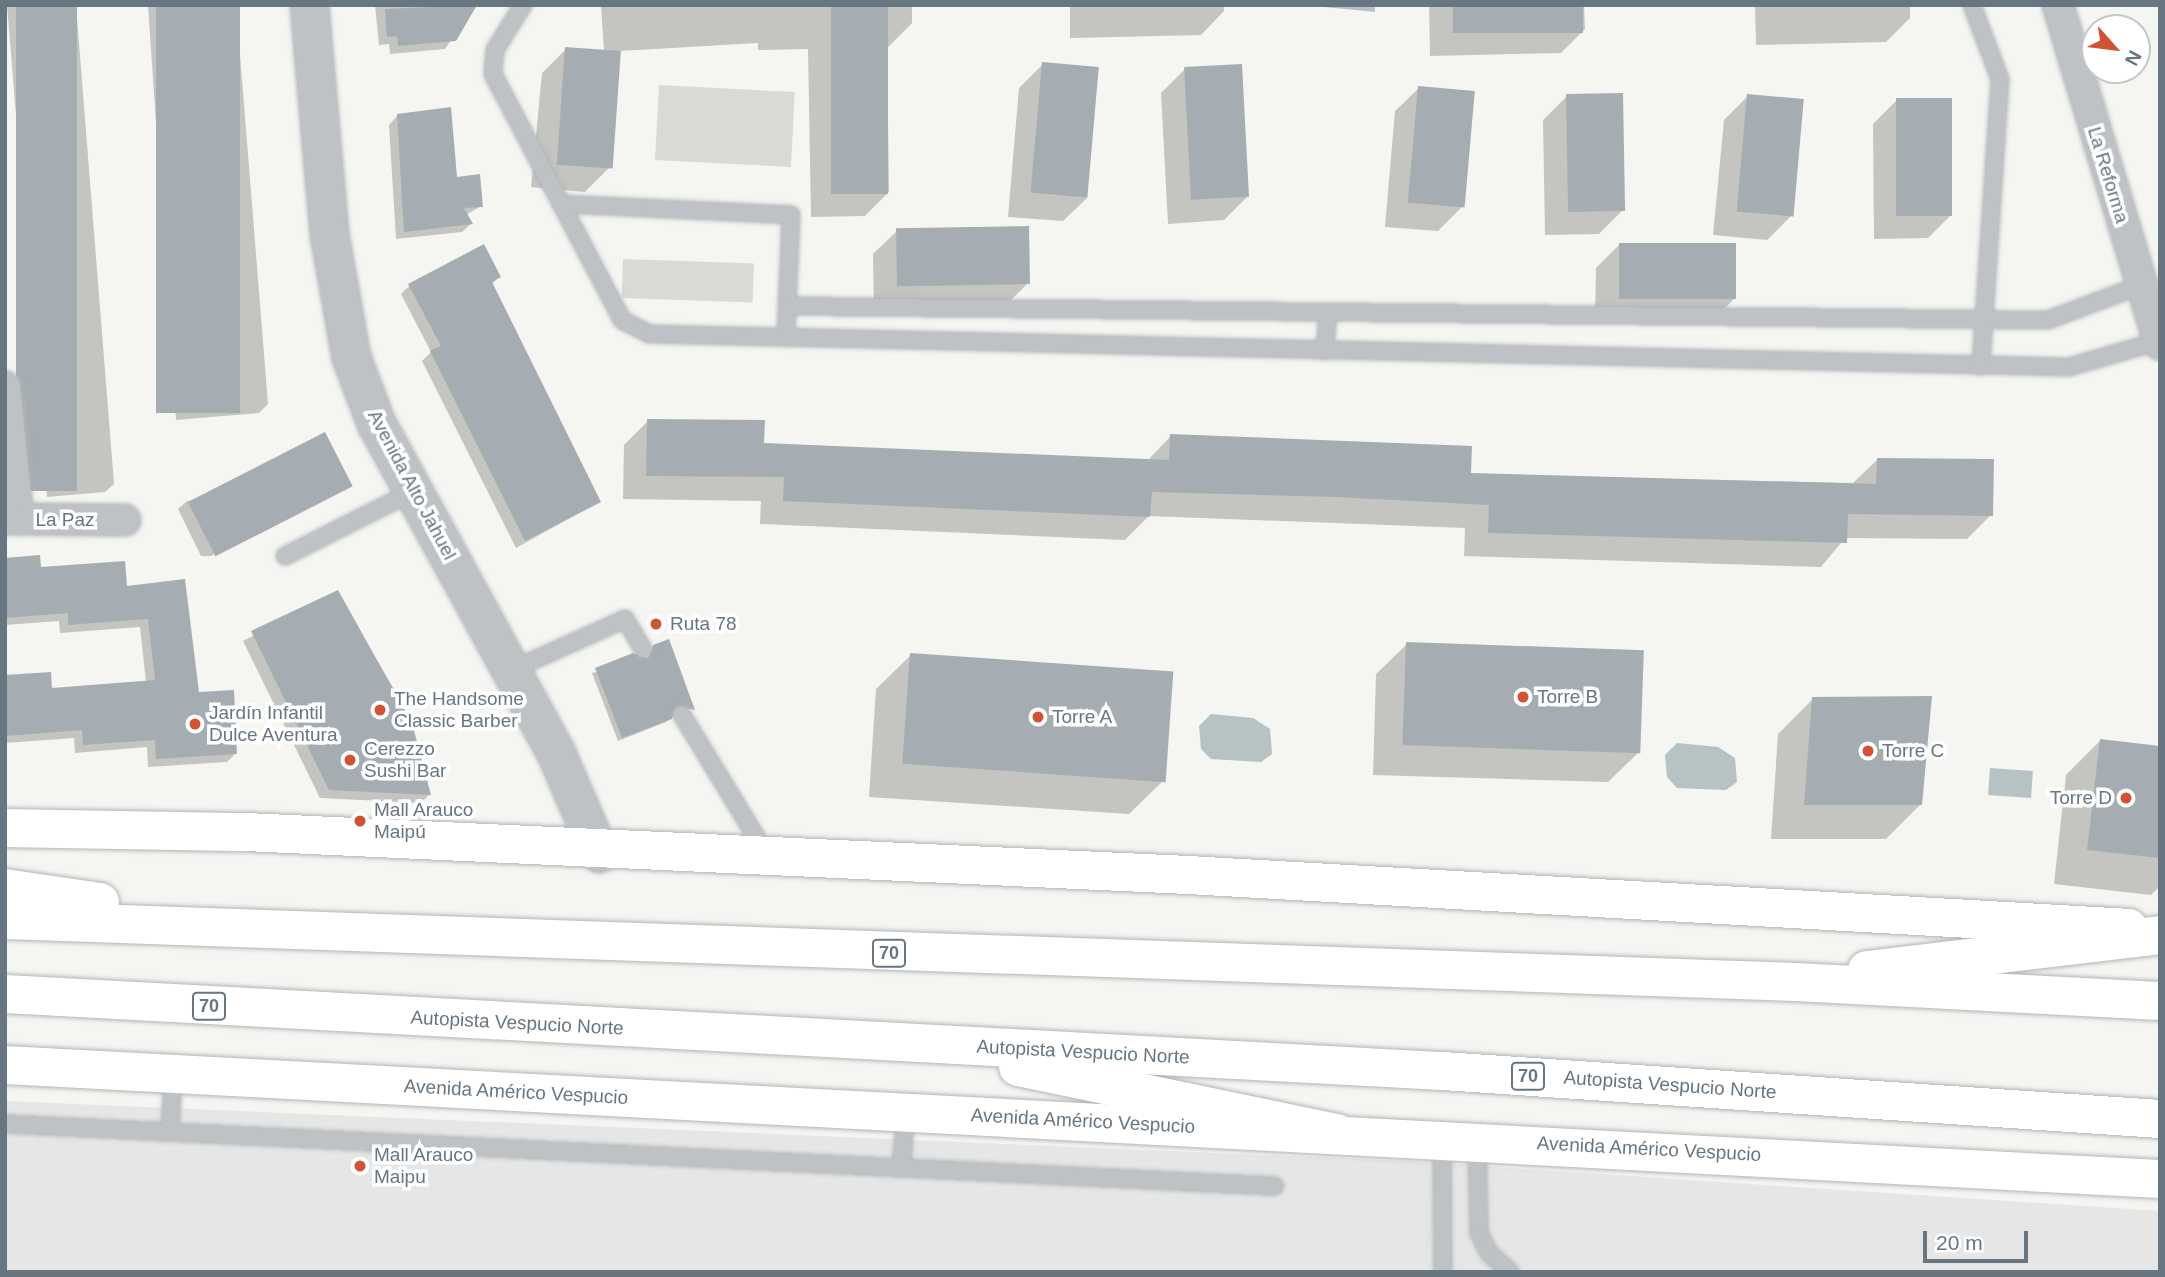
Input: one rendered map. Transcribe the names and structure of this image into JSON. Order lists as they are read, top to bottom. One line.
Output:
{"streets":{"main road":["70","Autopista Vespucio Norte","Avenida Américo Vespucio"],"street":["La Reforma","Avenida Alto Jahuel","La Paz"]},"places":["Ruta 78","Torre B","The Handsome Classic Barber","Torre A","Jardín Infantil Dulce Aventura","Torre C","Cerezzo Sushi Bar","Torre D","Mall Arauco Maipú","Mall Arauco Maipu"],"scale_bar":"20 m","north":"bottom right"}
